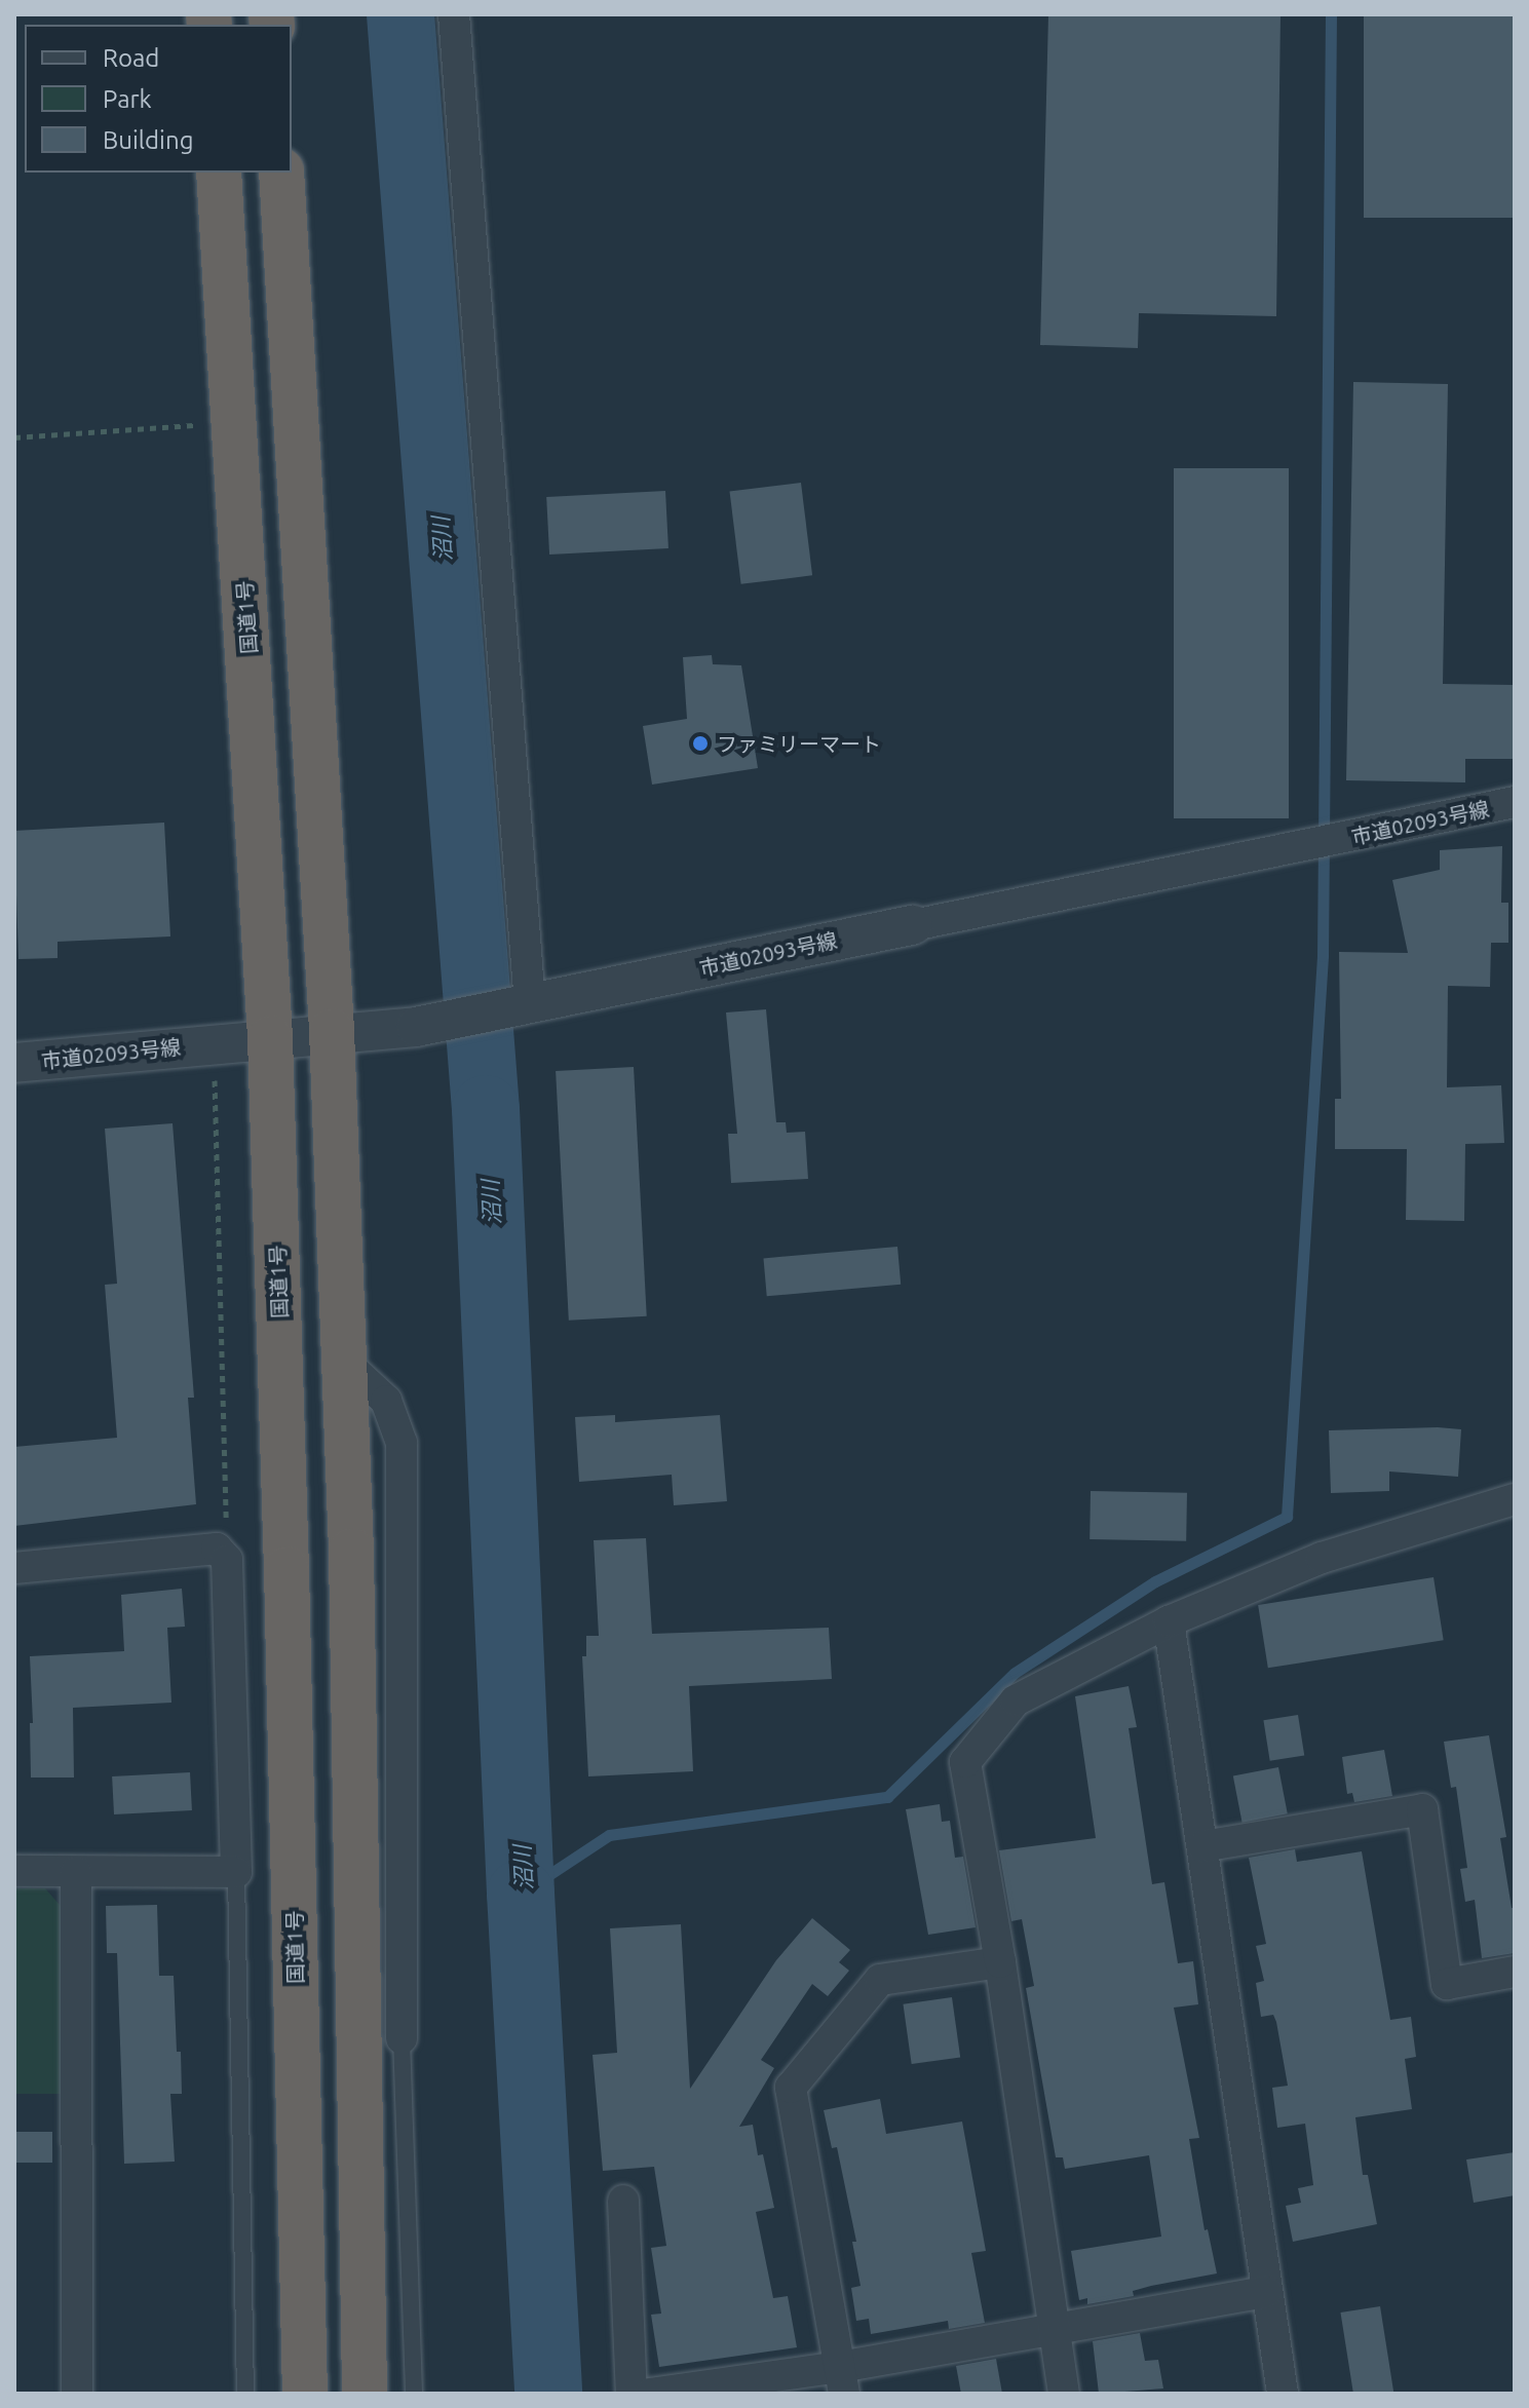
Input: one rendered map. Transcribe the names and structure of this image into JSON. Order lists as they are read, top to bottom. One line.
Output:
{"streets":{"highway":["国道1号"],"street":["市道02093号線"]},"crossings":[["国道1号","市道02093号線"]],"water":["沼川"],"places":["ファミリーマート"],"legend":["Road","Park","Building"]}
